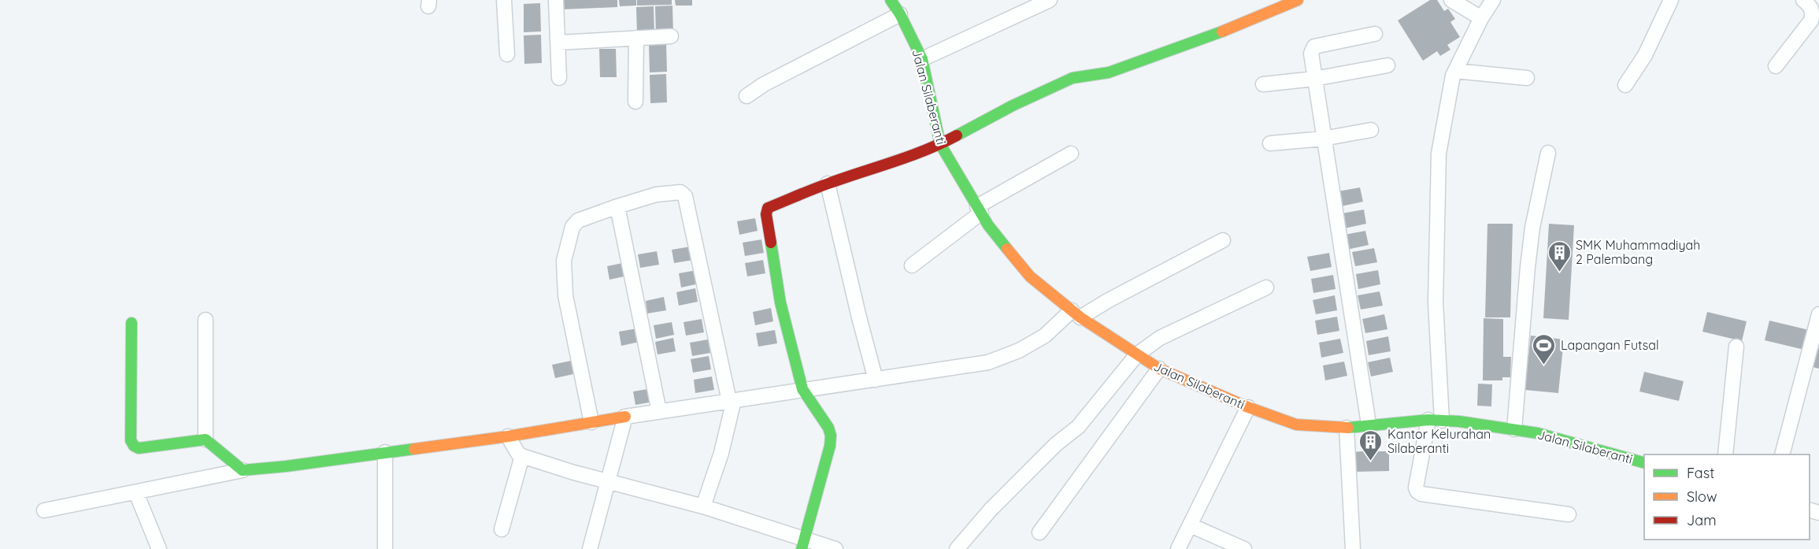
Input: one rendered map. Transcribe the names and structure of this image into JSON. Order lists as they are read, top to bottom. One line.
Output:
{"streets":{"street":["Jalan Silaberanti"]},"places":{"building":["SMK Muhammadiyah 2 Palembang","Kantor Kelurahan Silaberanti"],"sports":["Lapangan Futsal"]},"legend":["Fast","Slow","Jam"]}
